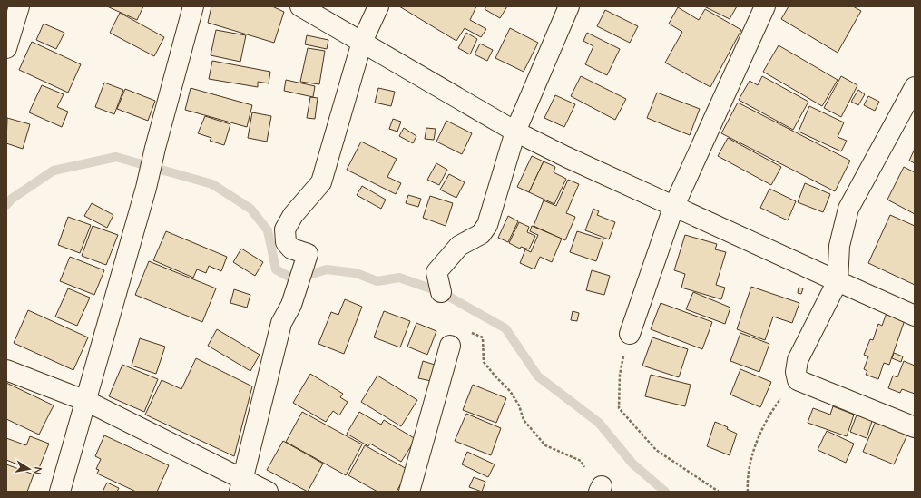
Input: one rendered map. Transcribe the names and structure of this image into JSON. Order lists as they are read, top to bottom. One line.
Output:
{"north":"right"}
